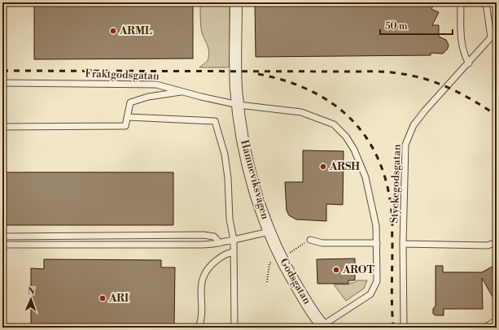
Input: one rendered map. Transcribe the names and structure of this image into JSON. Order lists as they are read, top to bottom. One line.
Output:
{"streets":{"street":["Hamneviksvägen","Godsgatan"],"lane":["Fraktgodsgatan","Styckegodsgatan"]},"crossings":[["Fraktgodsgatan","Hamneviksvägen"],["Fraktgodsgatan","Godsgatan"],["Hamneviksvägen","Godsgatan"]],"places":["ARML","ARSH","AROT","ARI"],"scale_bar":"50 m","north":"top"}
